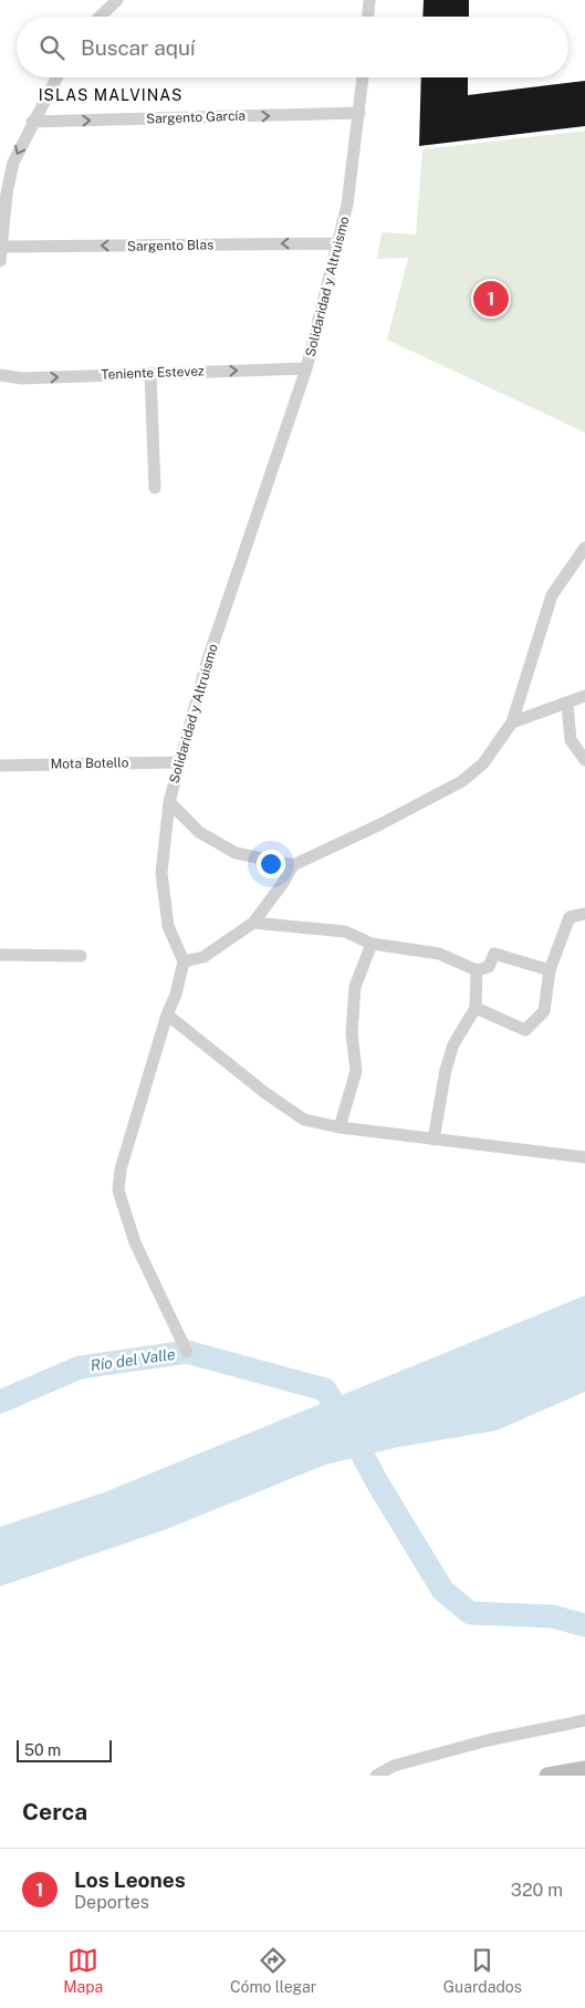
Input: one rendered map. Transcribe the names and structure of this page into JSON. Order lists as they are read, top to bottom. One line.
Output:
{"streets":{"street":["Sargento García","Sargento Blas","Solidaridad y Altruismo","Teniente Estevez","Mota Botello"]},"crossings":[["Sargento García","Solidaridad y Altruismo"],["Sargento Blas","Solidaridad y Altruismo"],["Solidaridad y Altruismo","Teniente Estevez"],["Solidaridad y Altruismo","Mota Botello"]],"one_way":["Sargento García","Sargento Blas","Teniente Estevez"],"districts":["ISLAS MALVINAS"],"water":["Río del Valle"],"scale_bar":"50 m","page":{"search":"Buscar aquí","pins":"1","scale":"50 m","heading":"Cerca","list":[{"mark":"1","name":"Los Leones","note":"Deportes","value":"320 m"}],"nav":["Mapa","Cómo llegar","Guardados"]}}
